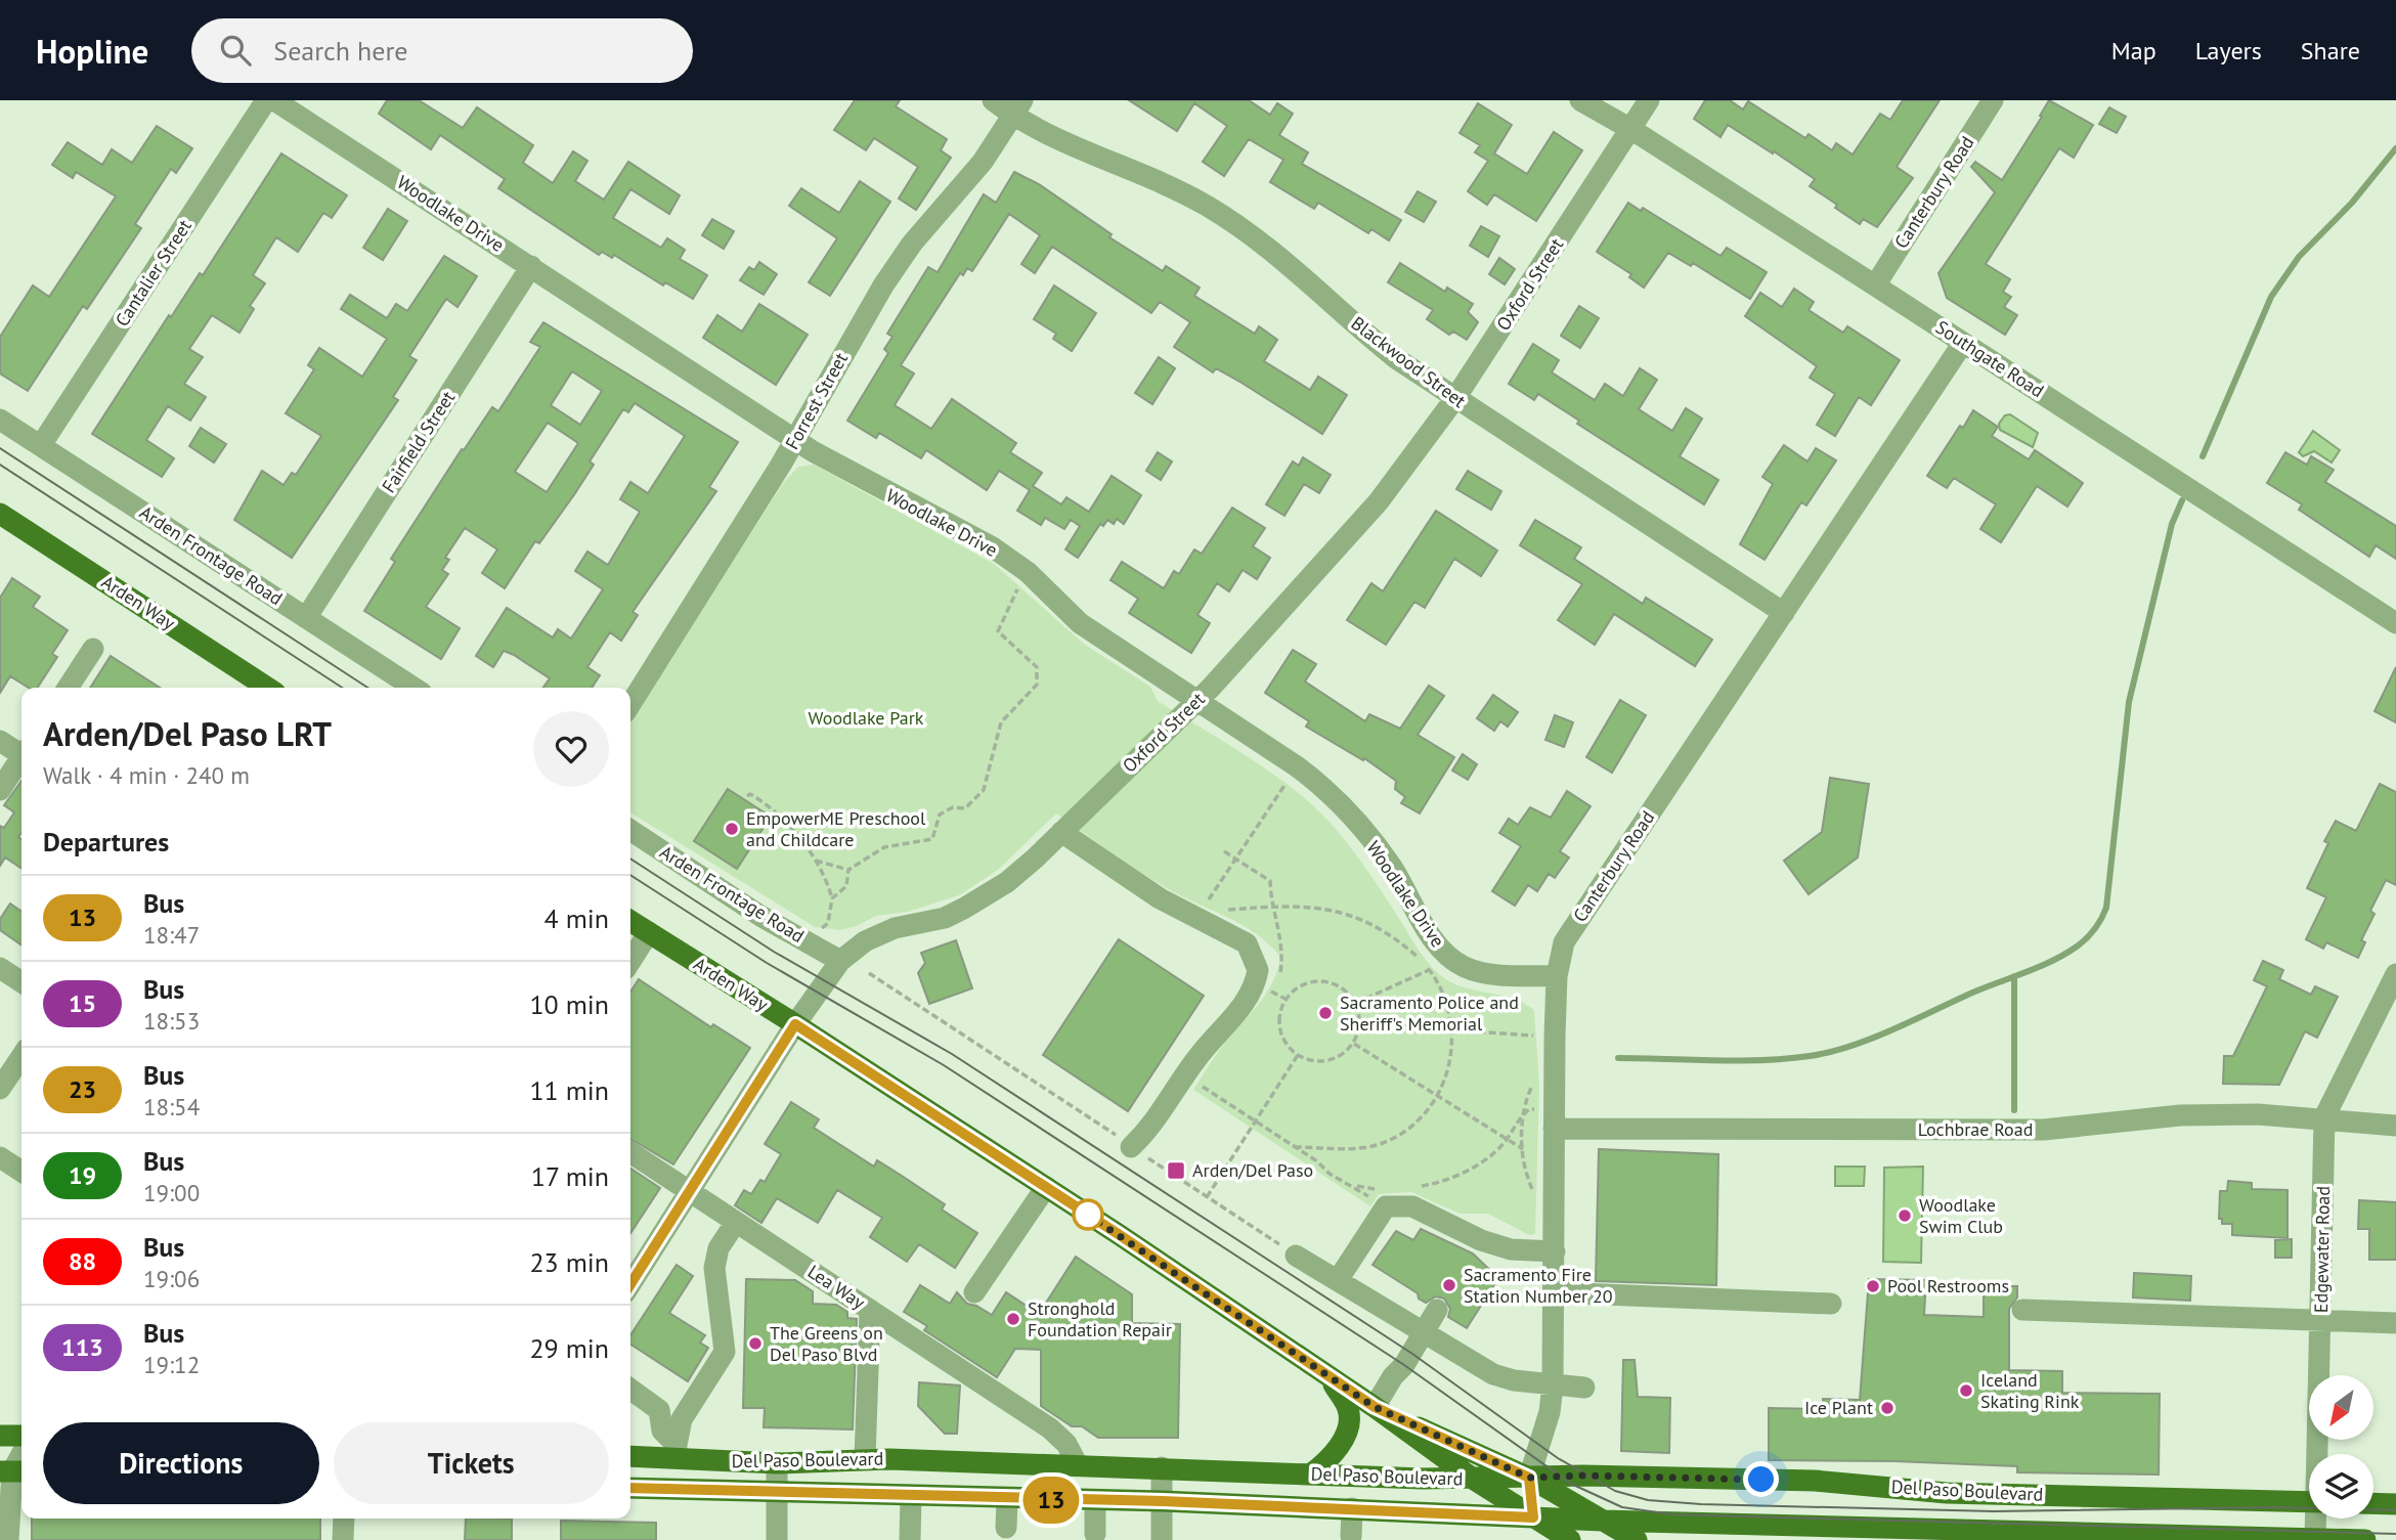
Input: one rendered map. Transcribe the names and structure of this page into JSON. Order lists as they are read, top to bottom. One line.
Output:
{"streets":{"main road":["Arden Way","Del Paso Boulevard"],"street":["Canterbury Road","Woodlake Drive","Cantalier Street","Oxford Street","Southgate Road","Blackwood Street","Forrest Street","Fairfield Street","Arden Frontage Road","Lochbrae Road","Edgewater Road","Lea Way"]},"crossings":[["Canterbury Road","Woodlake Drive"],["Canterbury Road","Southgate Road"],["Canterbury Road","Blackwood Street"],["Canterbury Road","Arden Way"],["Canterbury Road","Lochbrae Road"],["Canterbury Road","Del Paso Boulevard"],["Woodlake Drive","Oxford Street"],["Woodlake Drive","Forrest Street"],["Woodlake Drive","Fairfield Street"],["Cantalier Street","Arden Frontage Road"],["Oxford Street","Southgate Road"],["Oxford Street","Blackwood Street"],["Oxford Street","Arden Frontage Road"],["Oxford Street","Arden Way"],["Oxford Street","Lea Way"],["Blackwood Street","Forrest Street"],["Fairfield Street","Arden Frontage Road"],["Arden Way","Del Paso Boulevard"],["Lochbrae Road","Edgewater Road"],["Edgewater Road","Del Paso Boulevard"],["Lea Way","Del Paso Boulevard"]],"parks":["Woodlake Park"],"places":{"other":["EmpowerME Preschool and Childcare","Sacramento Police and Sheriff's Memorial","Woodlake Swim Club","Sacramento Fire Station Number 20","Pool Restrooms","Stronghold Foundation Repair","The Greens on Del Paso Blvd","Iceland Skating Rink","Ice Plant"],"transit":["Arden/Del Paso"]},"lines":["bus line 13"],"north":"bottom left","page":{"header":"Hopline","search":"Search here","nav":["Map","Layers","Share"],"on_map":"13","heading":[["Arden/Del Paso LRT","Walk · 4 min · 240 m"],"Departures"],"list":[{"mark":"13","name":"Bus","note":"18:47","value":"4 min"},{"mark":"15","name":"Bus","note":"18:53","value":"10 min"},{"mark":"23","name":"Bus","note":"18:54","value":"11 min"},{"mark":"19","name":"Bus","note":"19:00","value":"17 min"},{"mark":"88","name":"Bus","note":"19:06","value":"23 min"},{"mark":"113","name":"Bus","note":"19:12","value":"29 min"}],"buttons":["Directions","Tickets"]}}
